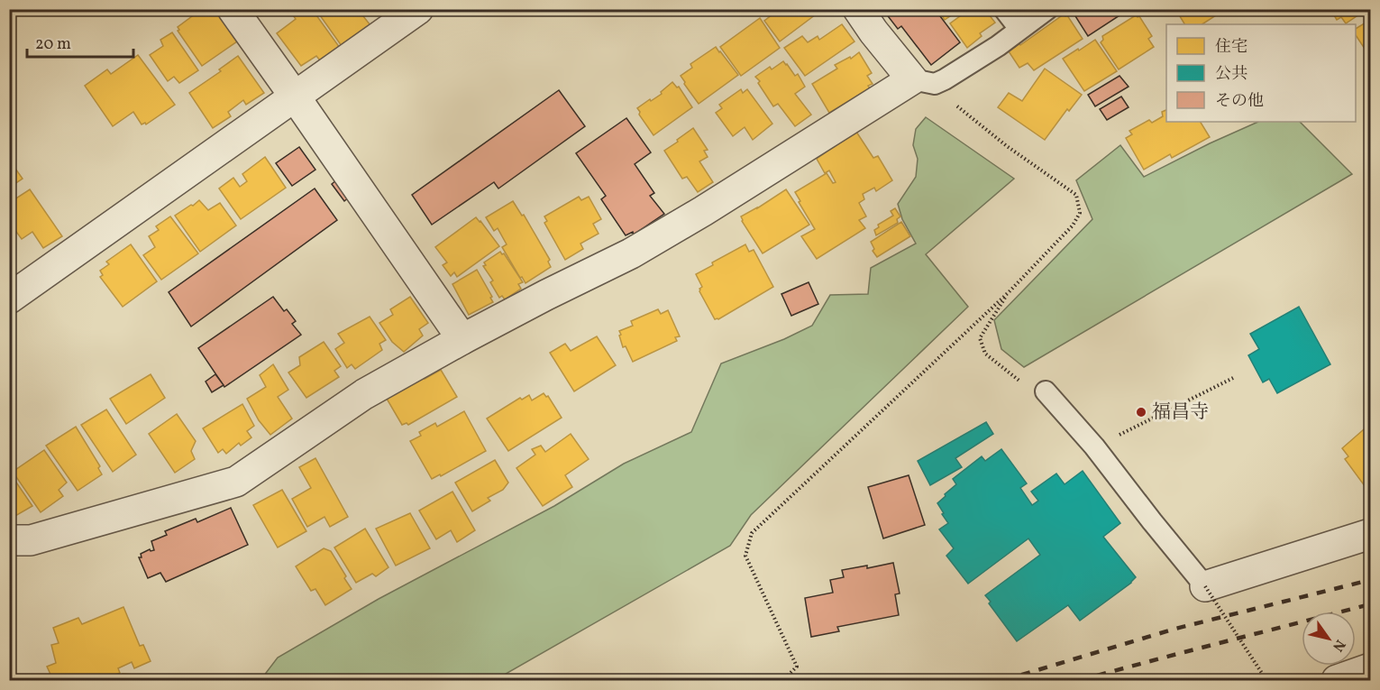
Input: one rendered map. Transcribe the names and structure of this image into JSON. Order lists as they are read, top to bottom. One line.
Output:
{"places":["福昌寺"],"legend":["住宅","公共","その他"],"scale_bar":"20 m","north":"bottom right"}
